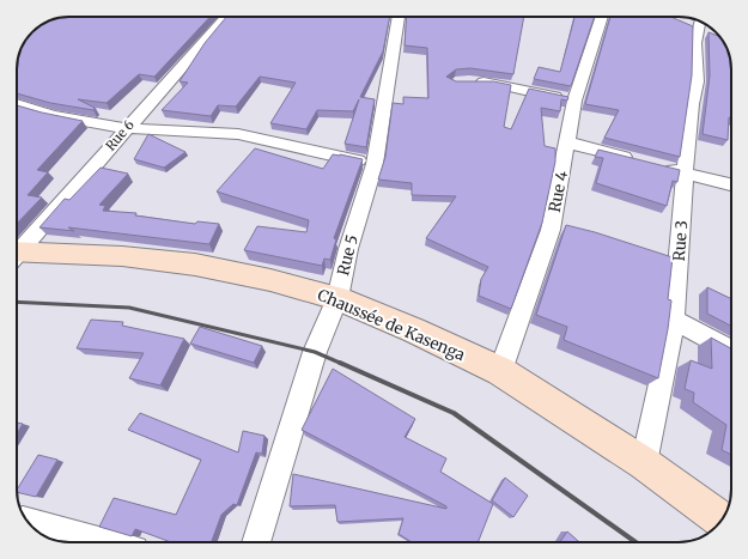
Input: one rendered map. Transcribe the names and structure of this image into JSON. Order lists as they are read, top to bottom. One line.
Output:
{"streets":{"main road":["Chaussée de Kasenga"],"street":["Rue 6","Rue 4","Rue 3","Rue 5"]},"crossings":[["Rue 4","Chaussée de Kasenga"],["Rue 3","Chaussée de Kasenga"],["Rue 5","Chaussée de Kasenga"]]}
